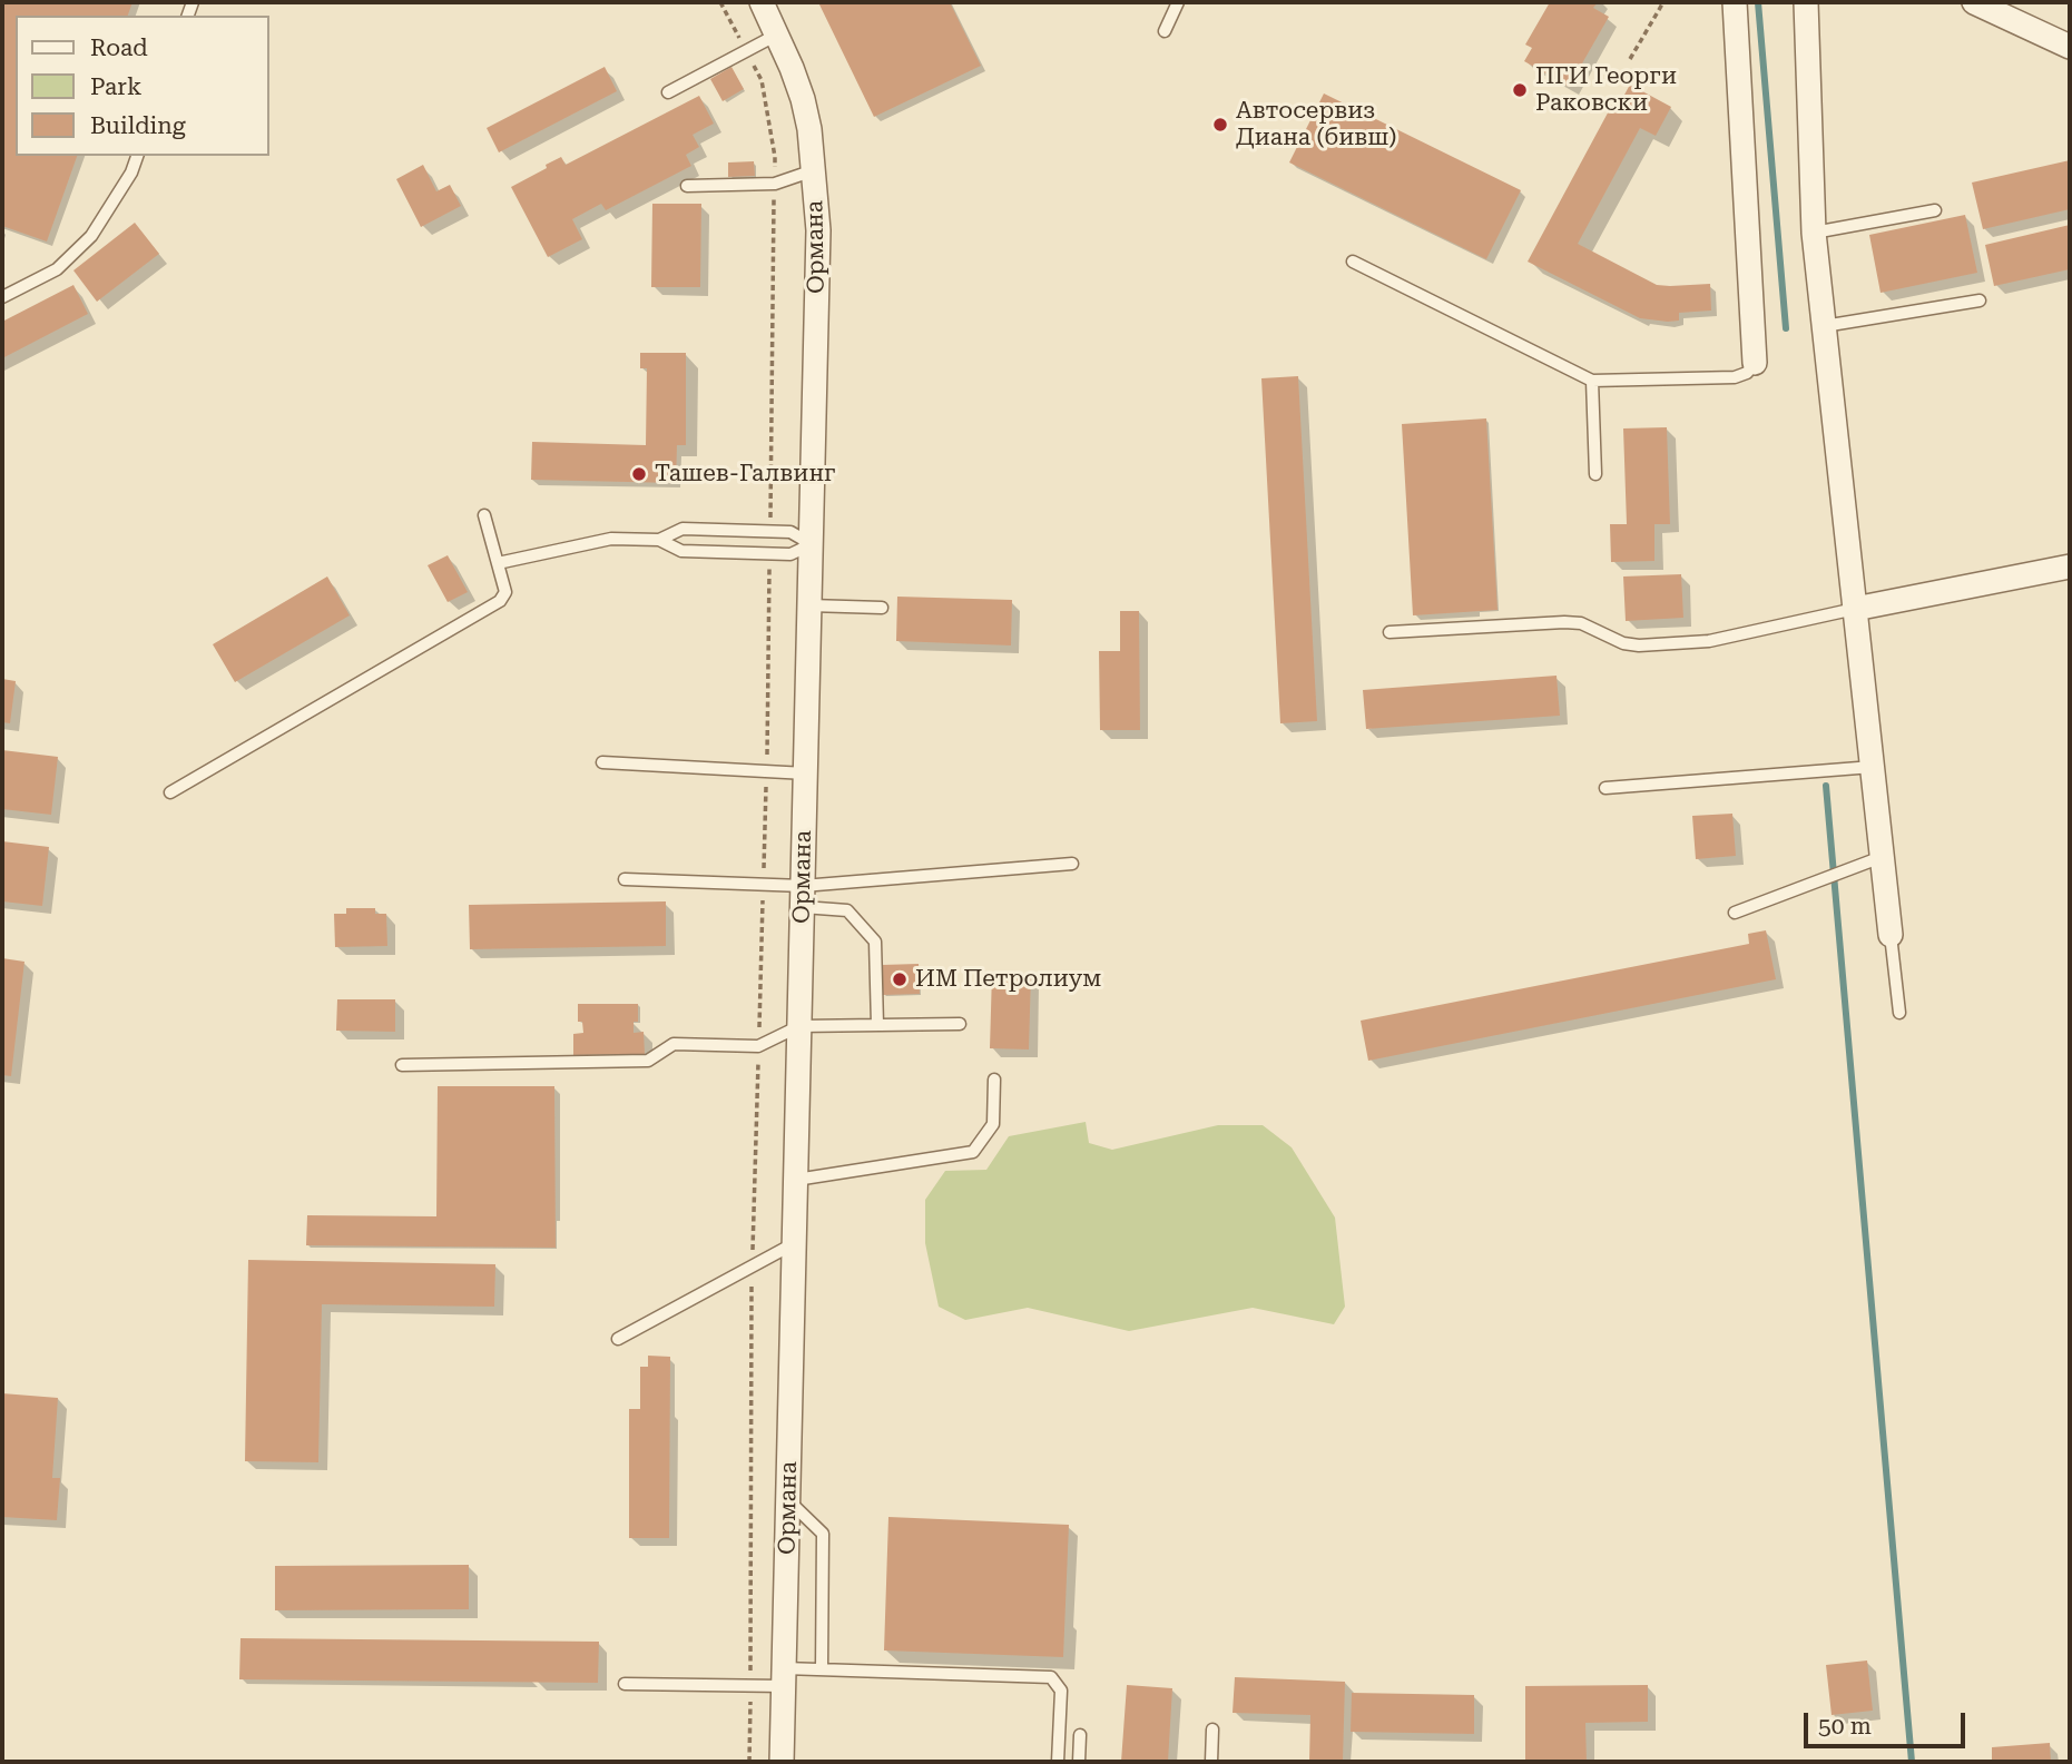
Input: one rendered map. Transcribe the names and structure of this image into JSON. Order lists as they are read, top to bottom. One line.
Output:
{"streets":{"street":["Ормана"]},"places":["ПГИ Георги Раковски","Автосервиз Диана (бивш)","Ташев-Галвинг","ИМ Петролиум"],"legend":["Road","Park","Building"],"scale_bar":"50 m"}
